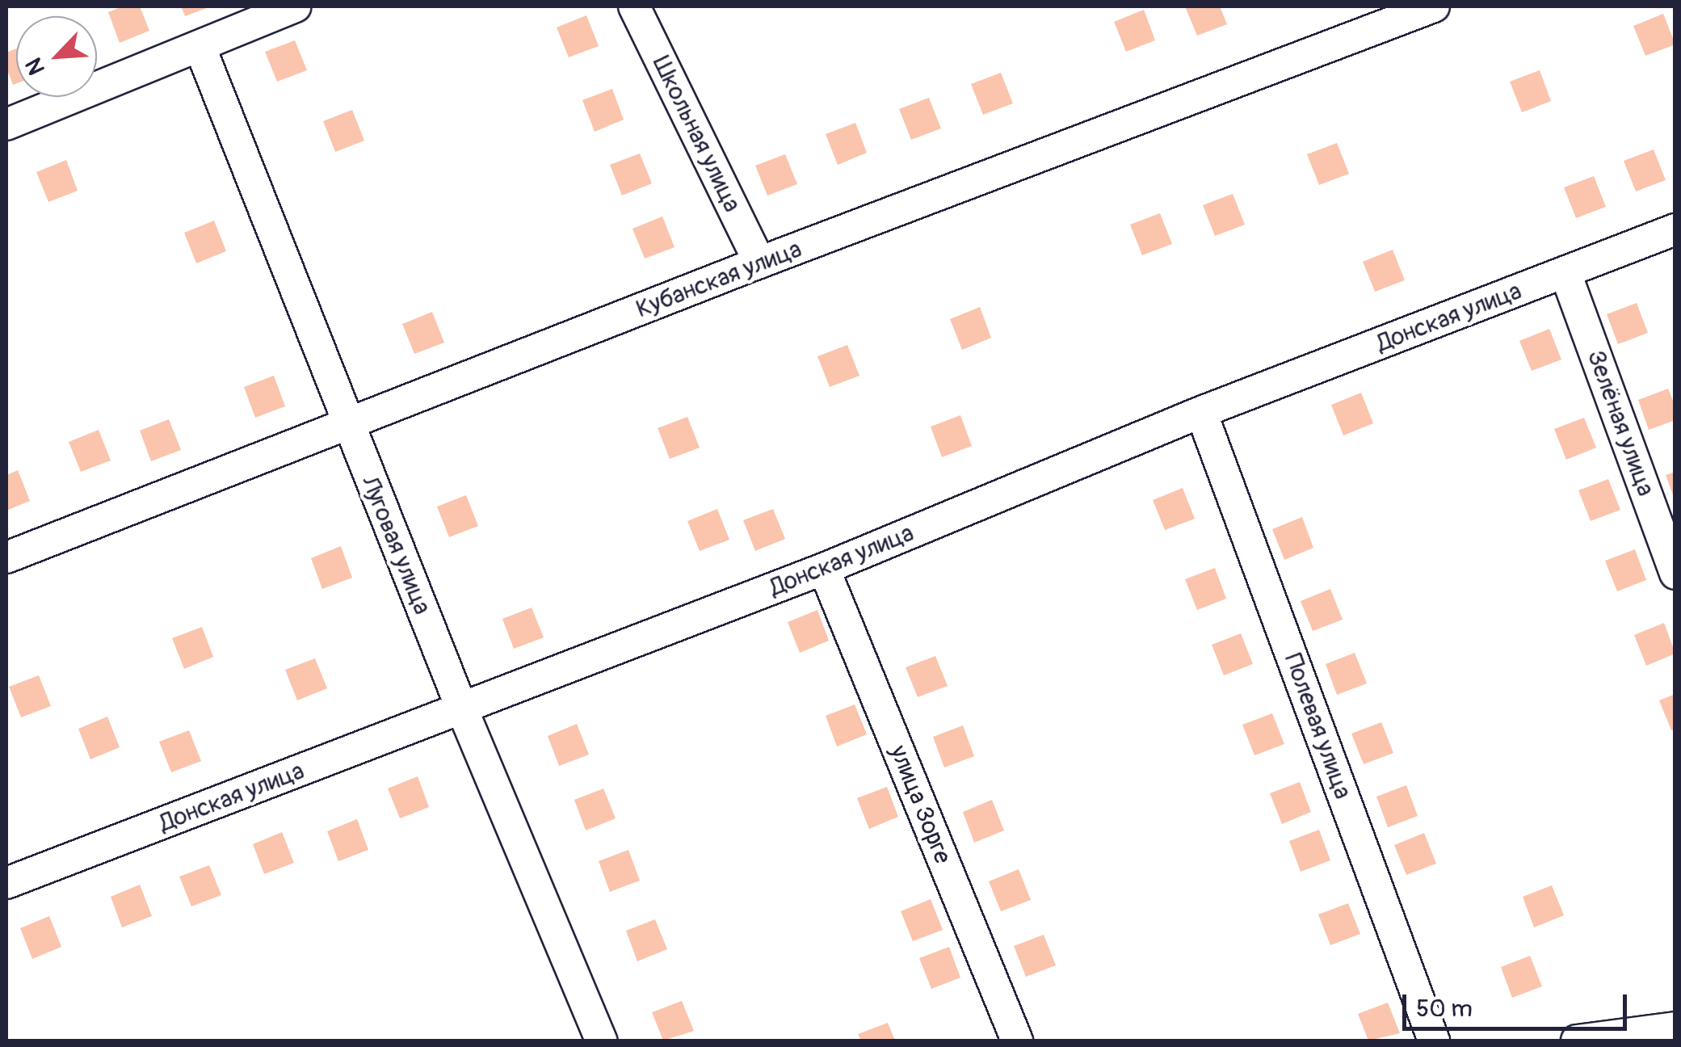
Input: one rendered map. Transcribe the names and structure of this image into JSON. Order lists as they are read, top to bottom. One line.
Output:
{"streets":{"street":["Школьная улица","Кубанская улица","Донская улица","Зелёная улица","Луговая улица","Полевая улица","улица Зорге"]},"crossings":[["Школьная улица","Кубанская улица"],["Кубанская улица","Луговая улица"],["Донская улица","Зелёная улица"],["Донская улица","Луговая улица"],["Донская улица","Полевая улица"],["Донская улица","улица Зорге"]],"scale_bar":"50 m","north":"bottom left"}
